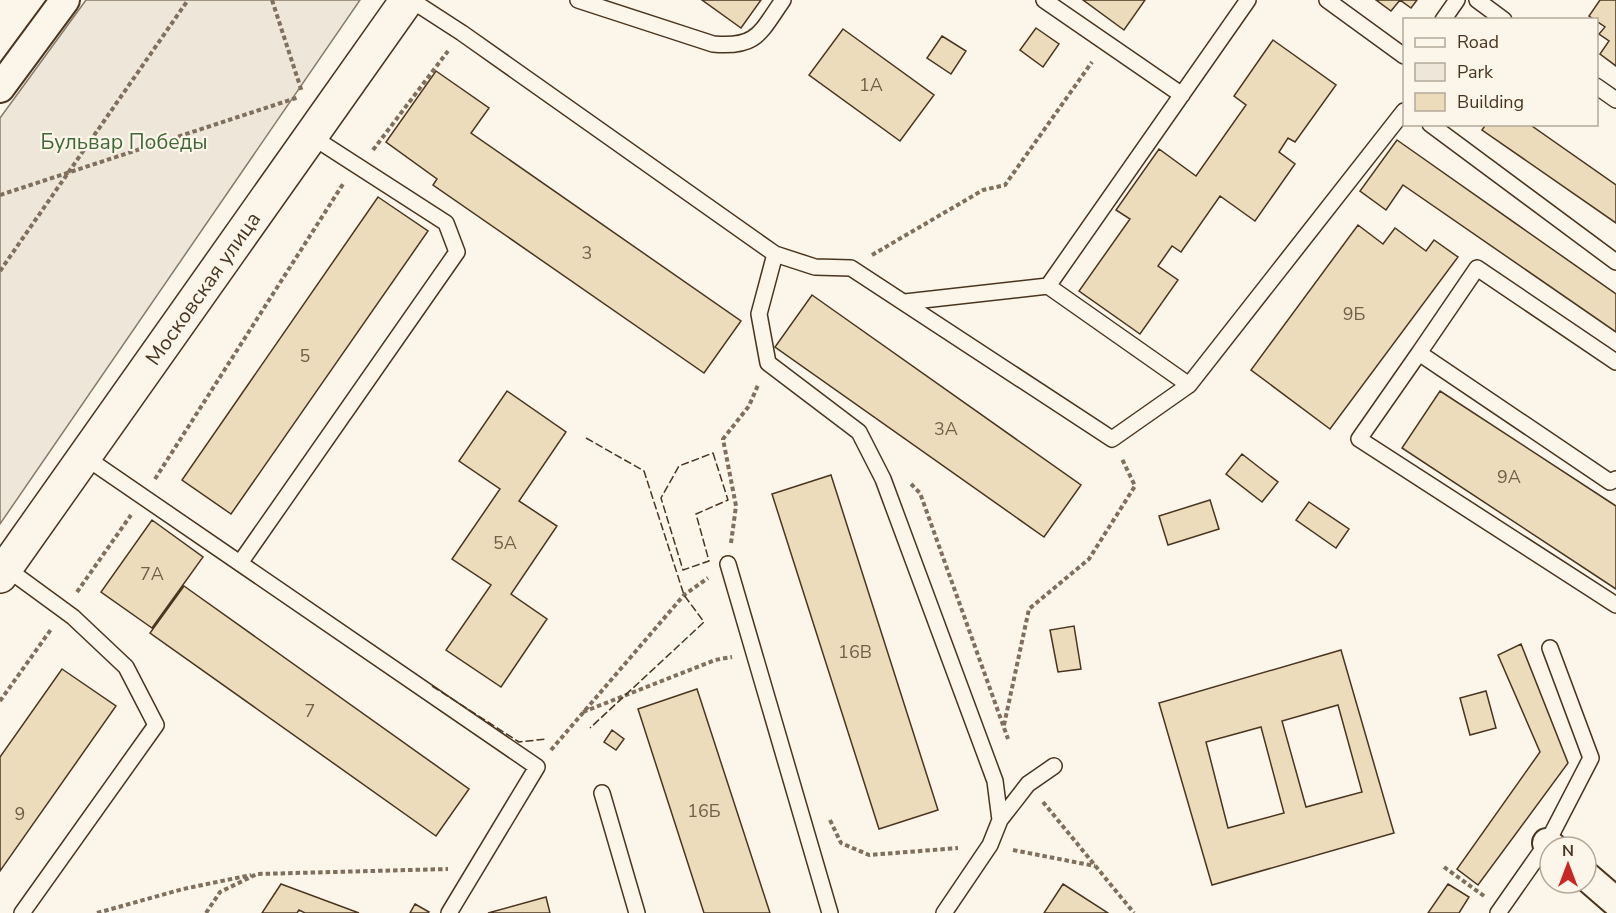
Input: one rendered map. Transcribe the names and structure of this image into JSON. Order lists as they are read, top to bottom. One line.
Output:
{"streets":{"street":["Московская улица"]},"parks":["Бульвар Победы"],"house_numbers":["1А","3","9Б","5","3А","9А","5А","7А","16В","7","16Б","9"],"legend":["Road","Park","Building"],"north":"top"}
